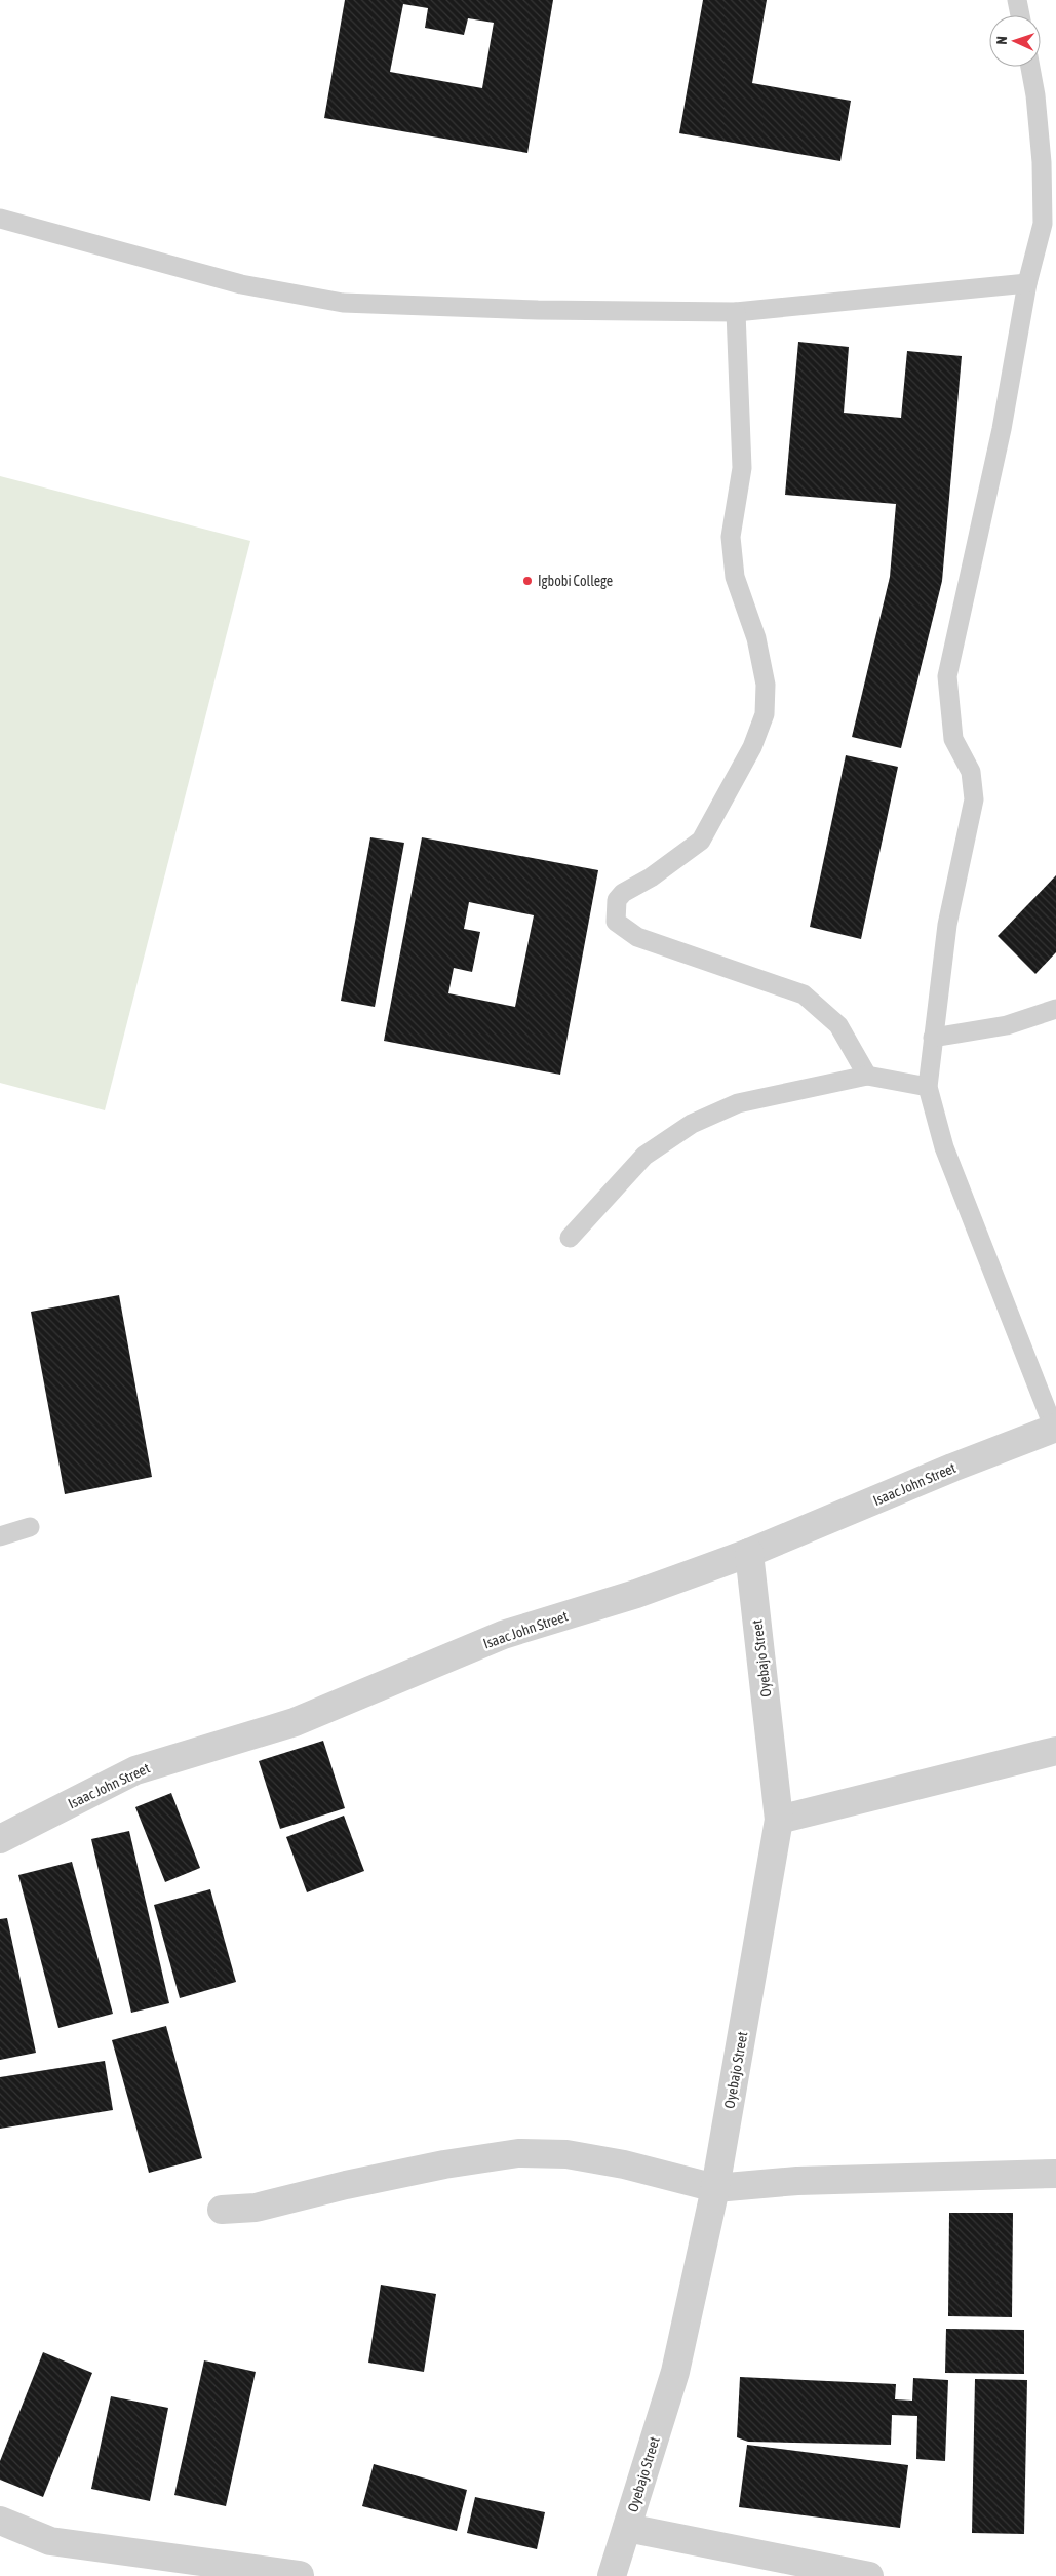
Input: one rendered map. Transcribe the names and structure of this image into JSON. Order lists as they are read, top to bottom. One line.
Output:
{"streets":{"street":["Isaac John Street","Oyebajo Street"]},"crossings":[["Isaac John Street","Oyebajo Street"]],"places":["Igbobi College"],"north":"left"}
